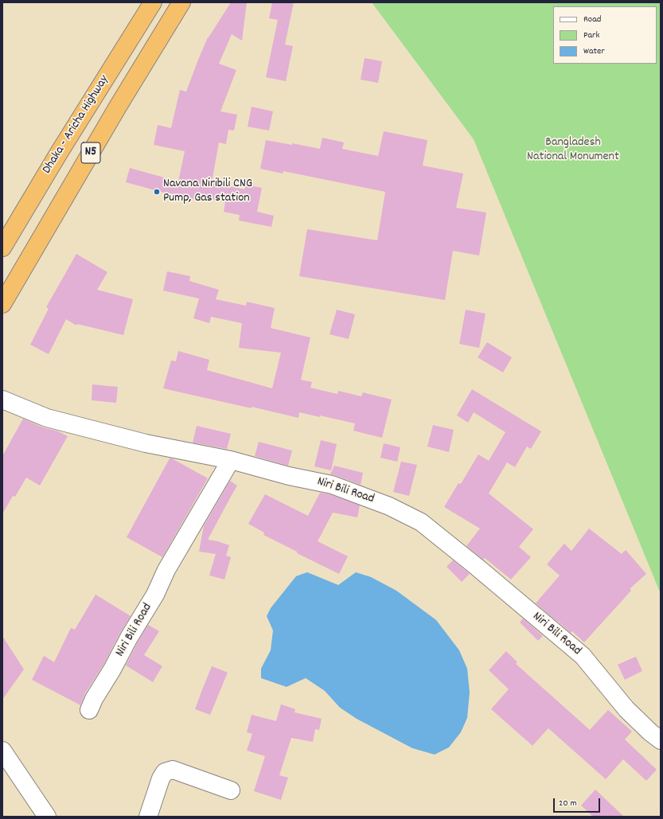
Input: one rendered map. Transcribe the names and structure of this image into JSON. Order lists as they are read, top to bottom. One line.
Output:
{"streets":{"highway":["Dhaka - Aricha Highway","N5"],"street":["Niri Bili Road"]},"parks":["Bangladesh National Monument"],"places":["Navana Niribili CNG Pump, Gas station"],"legend":["Road","Park","Water"],"scale_bar":"20 m"}
